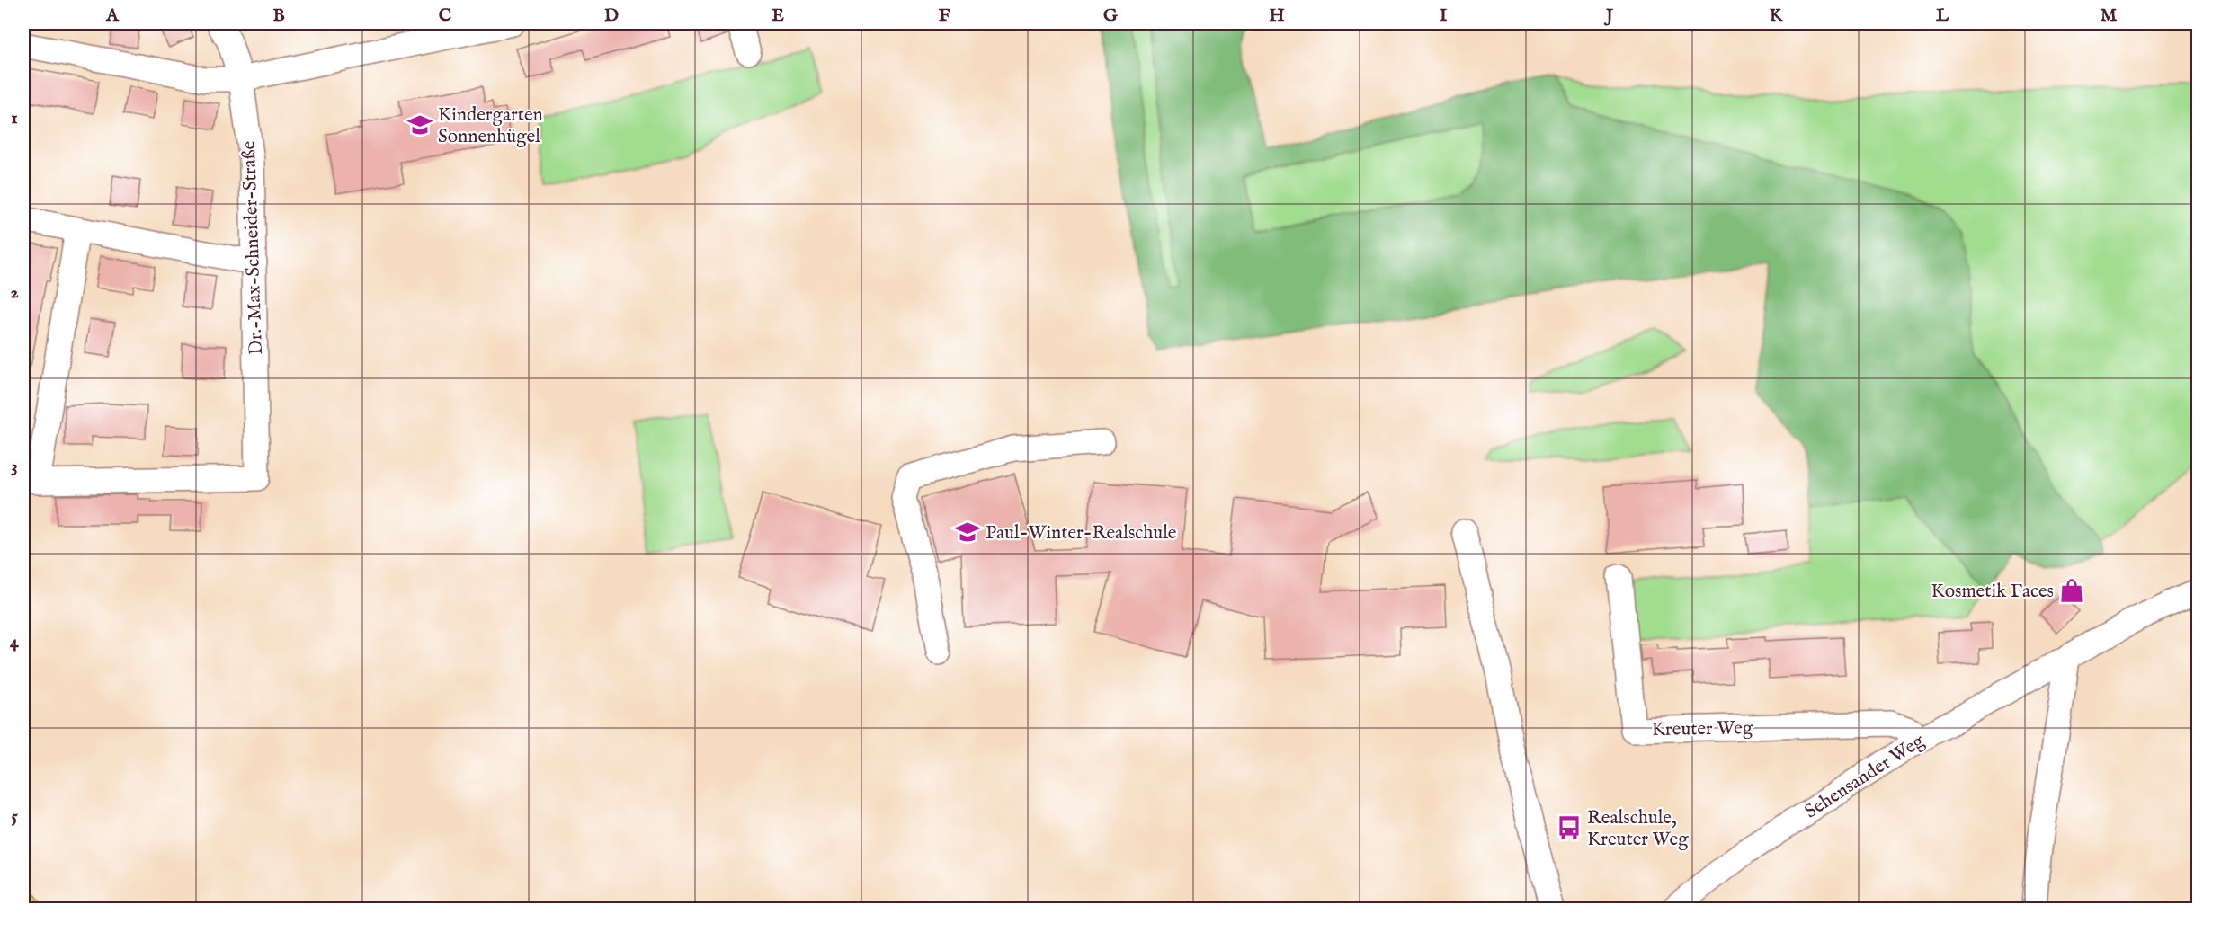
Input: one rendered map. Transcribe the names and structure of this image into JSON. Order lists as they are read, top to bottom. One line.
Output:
{"streets":{"street":["Dr.-Max-Schneider-Straße","Kreuter Weg","Sehensander Weg"]},"crossings":[["Kreuter Weg","Sehensander Weg"]],"places":{"school or university":["Kindergarten Sonnenhügel","Paul-Winter-Realschule"],"shop":["Kosmetik Faces"],"bus stop":["Realschule, Kreuter Weg"]},"grid":{"columns":["A","B","C","D","E","F","G","H","I","J","K","L","M"],"rows":["1","2","3","4","5"]}}
